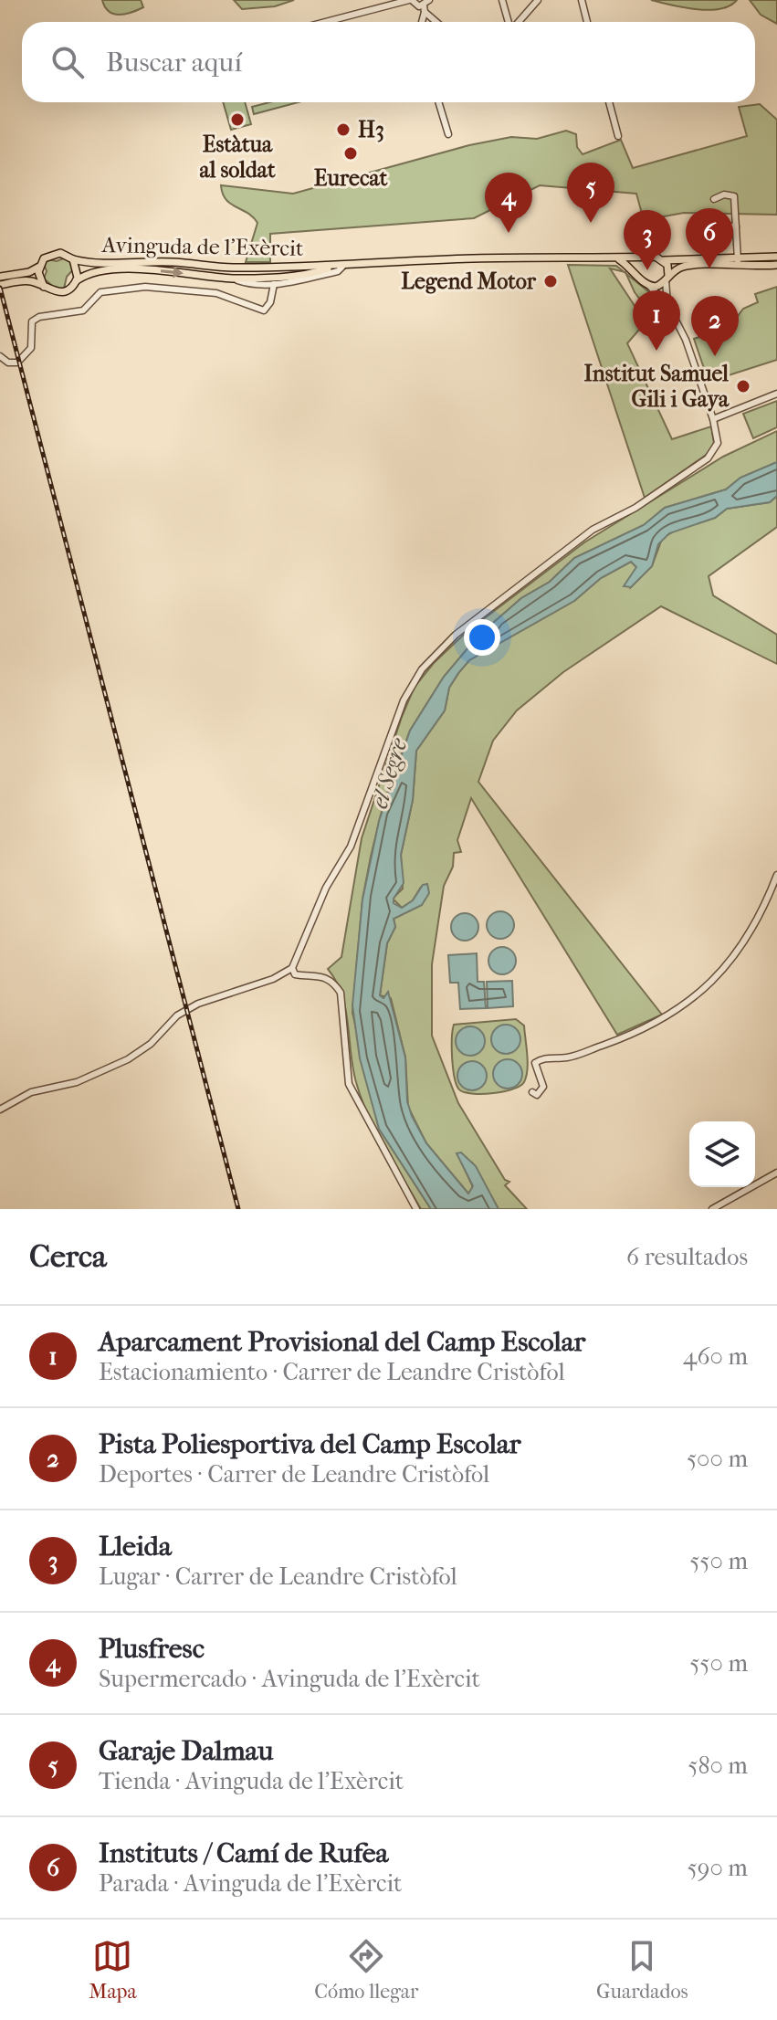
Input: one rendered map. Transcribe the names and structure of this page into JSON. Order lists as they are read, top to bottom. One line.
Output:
{"streets":{"main road":["Avinguda de l'Exèrcit"]},"water":["el Segre"],"places":["Estàtua al soldat","H3","Eurecat","Legend Motor","Institut Samuel Gili i Gaya"],"page":{"search":"Buscar aquí","pins":["5","4","6","3","1","2"],"heading":["Cerca","6 resultados"],"list":[{"mark":"1","name":"Aparcament Provisional del Camp Escolar","note":"Estacionamiento · Carrer de Leandre Cristòfol","value":"460 m"},{"mark":"2","name":"Pista Poliesportiva del Camp Escolar","note":"Deportes · Carrer de Leandre Cristòfol","value":"500 m"},{"mark":"3","name":"Lleida","note":"Lugar · Carrer de Leandre Cristòfol","value":"550 m"},{"mark":"4","name":"Plusfresc","note":"Supermercado · Avinguda de l'Exèrcit","value":"550 m"},{"mark":"5","name":"Garaje Dalmau","note":"Tienda · Avinguda de l'Exèrcit","value":"580 m"},{"mark":"6","name":"Instituts / Camí de Rufea","note":"Parada · Avinguda de l'Exèrcit","value":"590 m"}],"nav":["Mapa","Cómo llegar","Guardados"]}}
